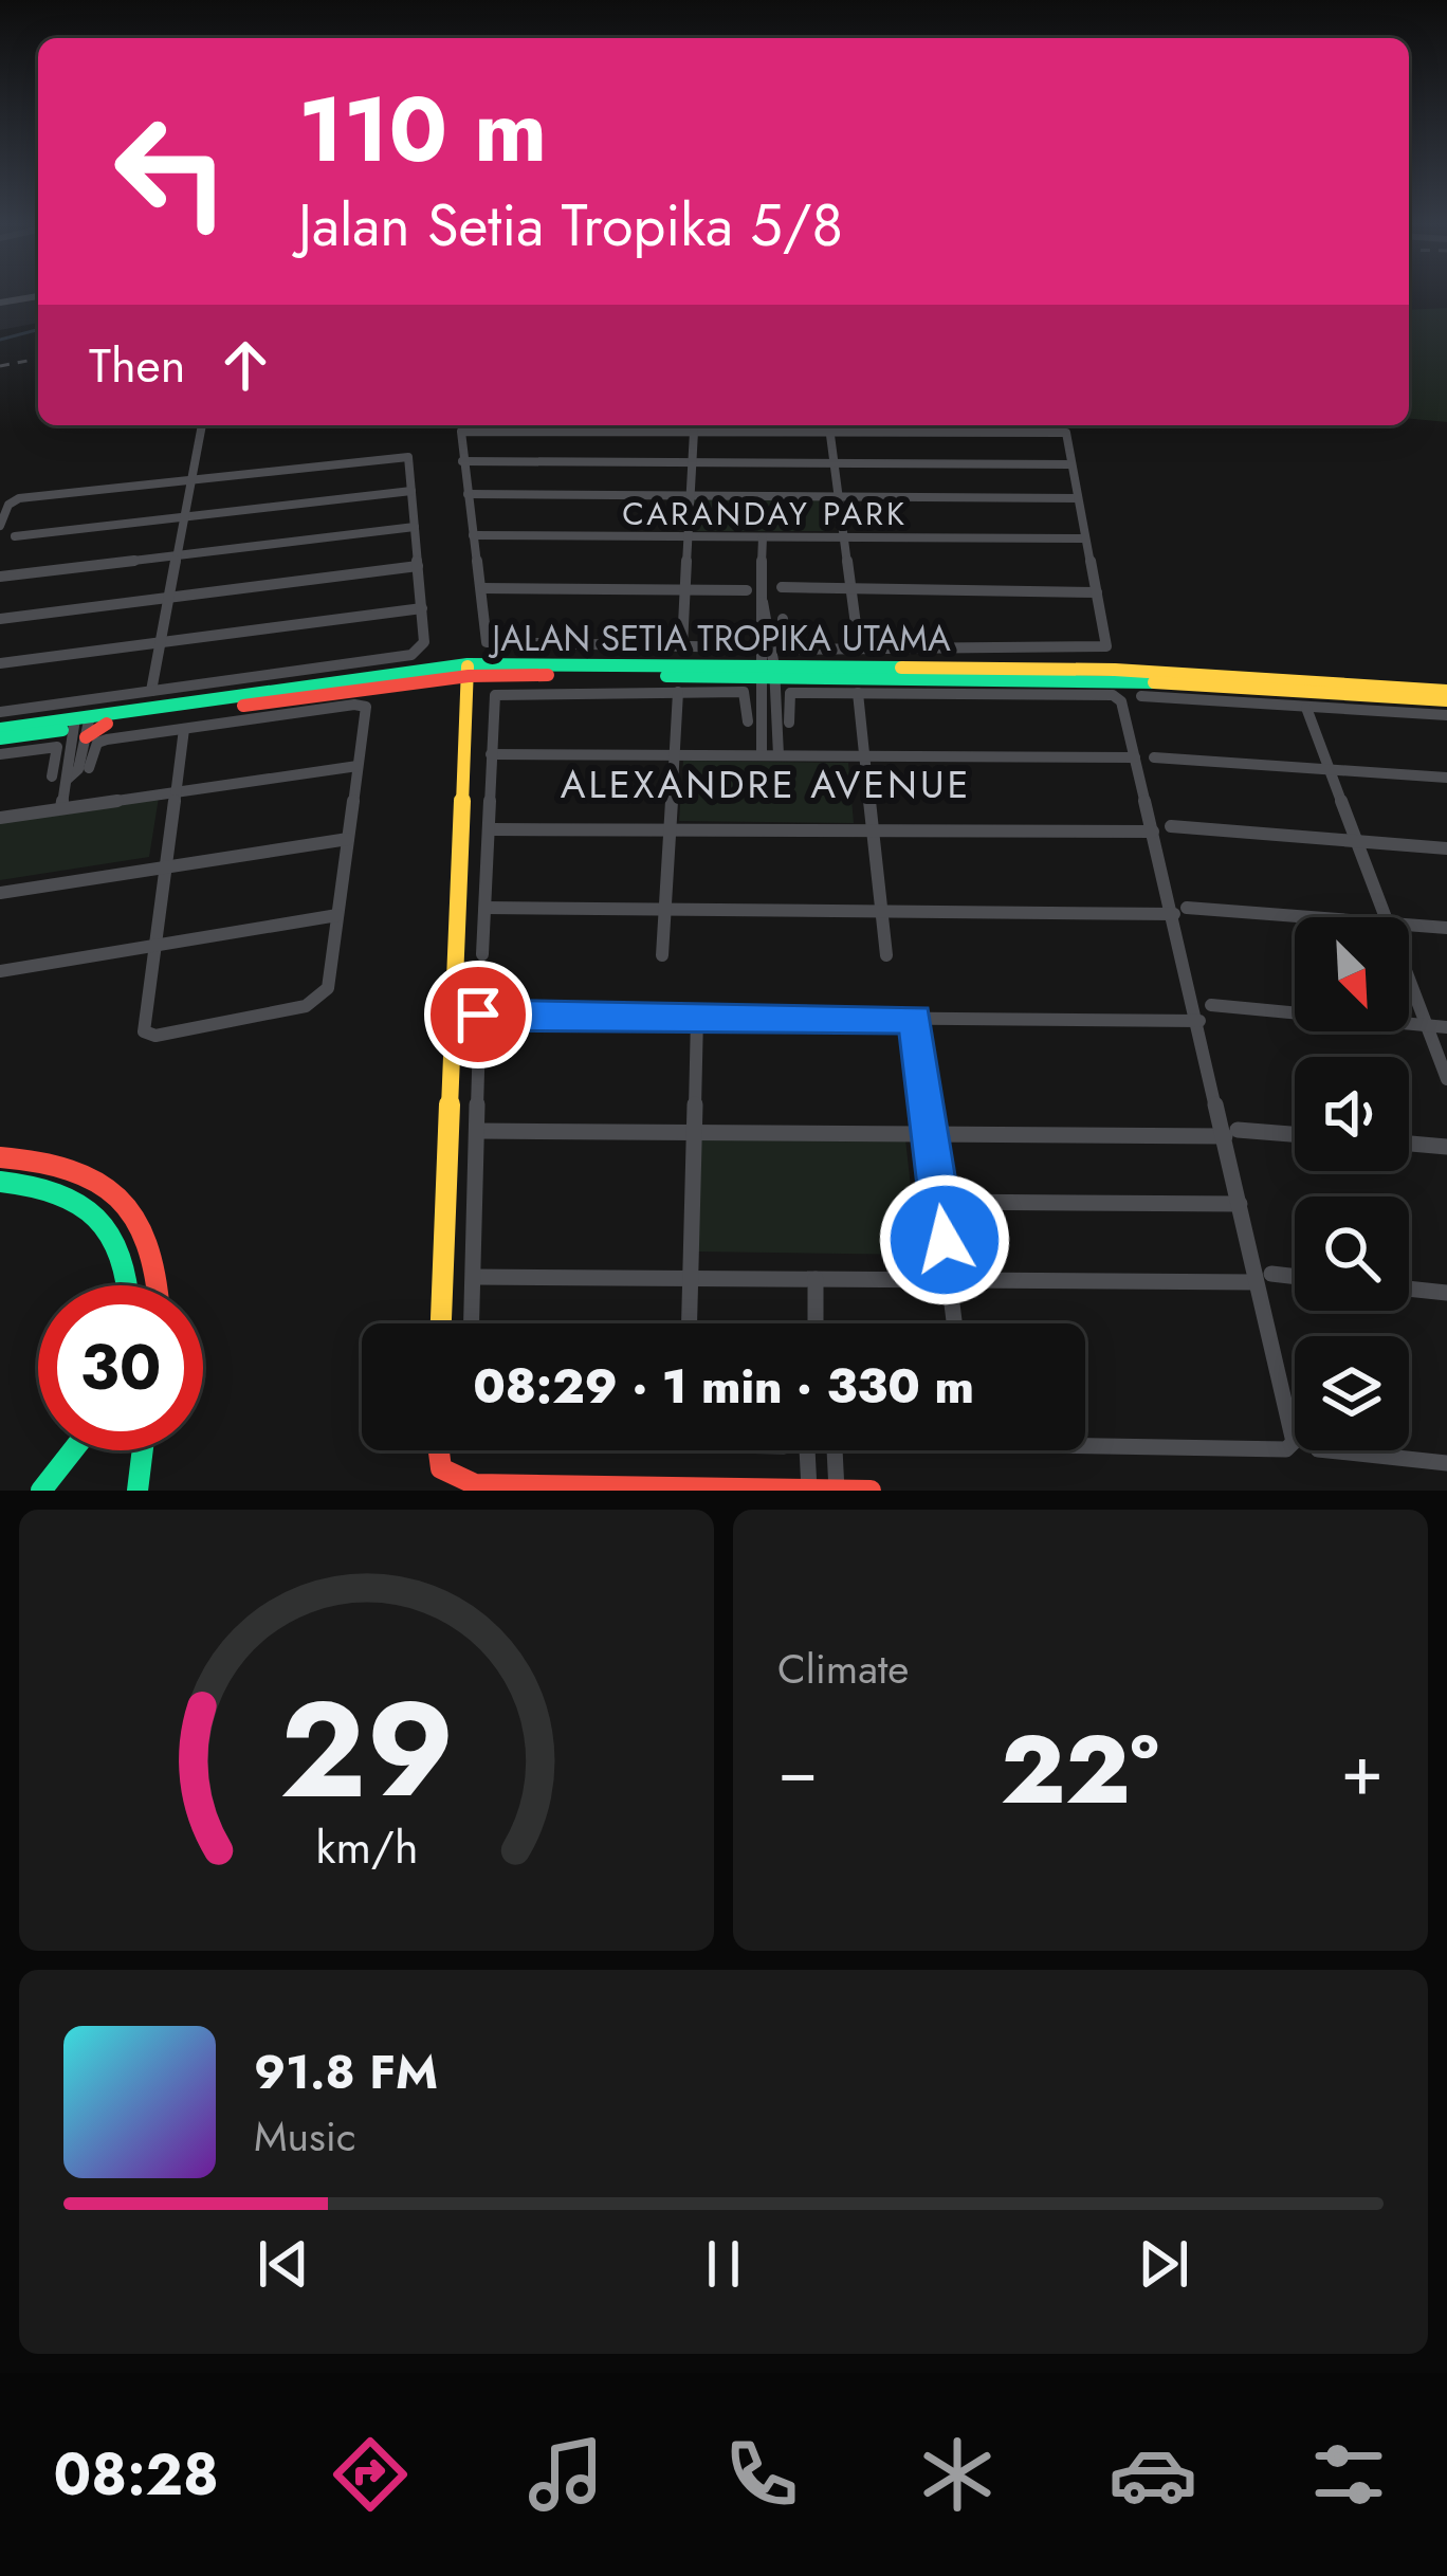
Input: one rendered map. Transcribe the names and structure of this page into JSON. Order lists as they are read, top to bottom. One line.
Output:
{"streets":{"main road":["JALAN SETIA TROPIKA UTAMA"]},"districts":["CARANDAY PARK","ALEXANDRE AVENUE"],"north":"bottom right","page":{"turn":["110 m","Jalan Setia Tropika 5/8"],"then":"Then","limit":"30","trip":"08:29 · 1 min · 330 m","tile":"Climate","heat":["−","22°","+"],"song":["91.8 FM","Music"],"tabs":"08:28","gauge":["29","km/h"]}}
